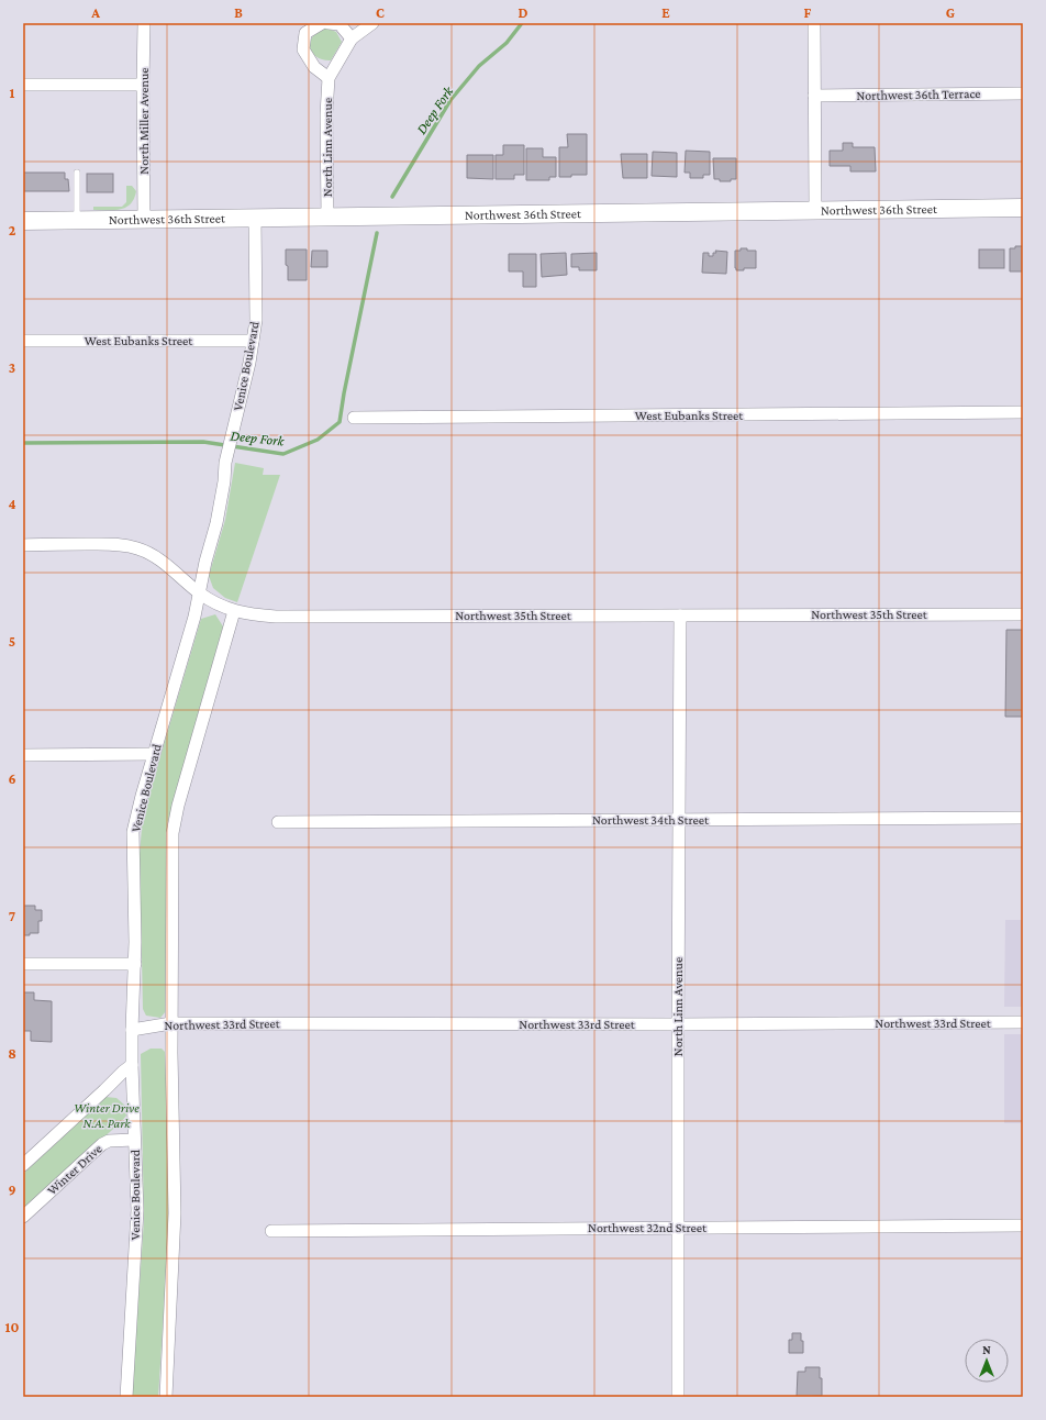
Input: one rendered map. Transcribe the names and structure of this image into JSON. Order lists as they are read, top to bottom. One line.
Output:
{"streets":{"street":["Northwest 36th Terrace","North Miller Avenue","North Linn Avenue","Northwest 36th Street","West Eubanks Street","Venice Boulevard","Northwest 35th Street","Northwest 34th Street","Northwest 33rd Street","Winter Drive","Northwest 32nd Street"]},"crossings":[["North Miller Avenue","Northwest 36th Street"],["North Linn Avenue","Northwest 36th Street"],["North Linn Avenue","Northwest 35th Street"],["North Linn Avenue","Northwest 34th Street"],["North Linn Avenue","Northwest 33rd Street"],["North Linn Avenue","Northwest 32nd Street"],["Northwest 36th Street","Venice Boulevard"],["West Eubanks Street","Venice Boulevard"],["Venice Boulevard","Northwest 35th Street"],["Venice Boulevard","Northwest 33rd Street"],["Venice Boulevard","Winter Drive"]],"water":["Deep Fork"],"parks":["Winter Drive N.A. Park"],"north":"top","grid":{"columns":["A","B","C","D","E","F","G"],"rows":["1","2","3","4","5","6","7","8","9","10"]}}
